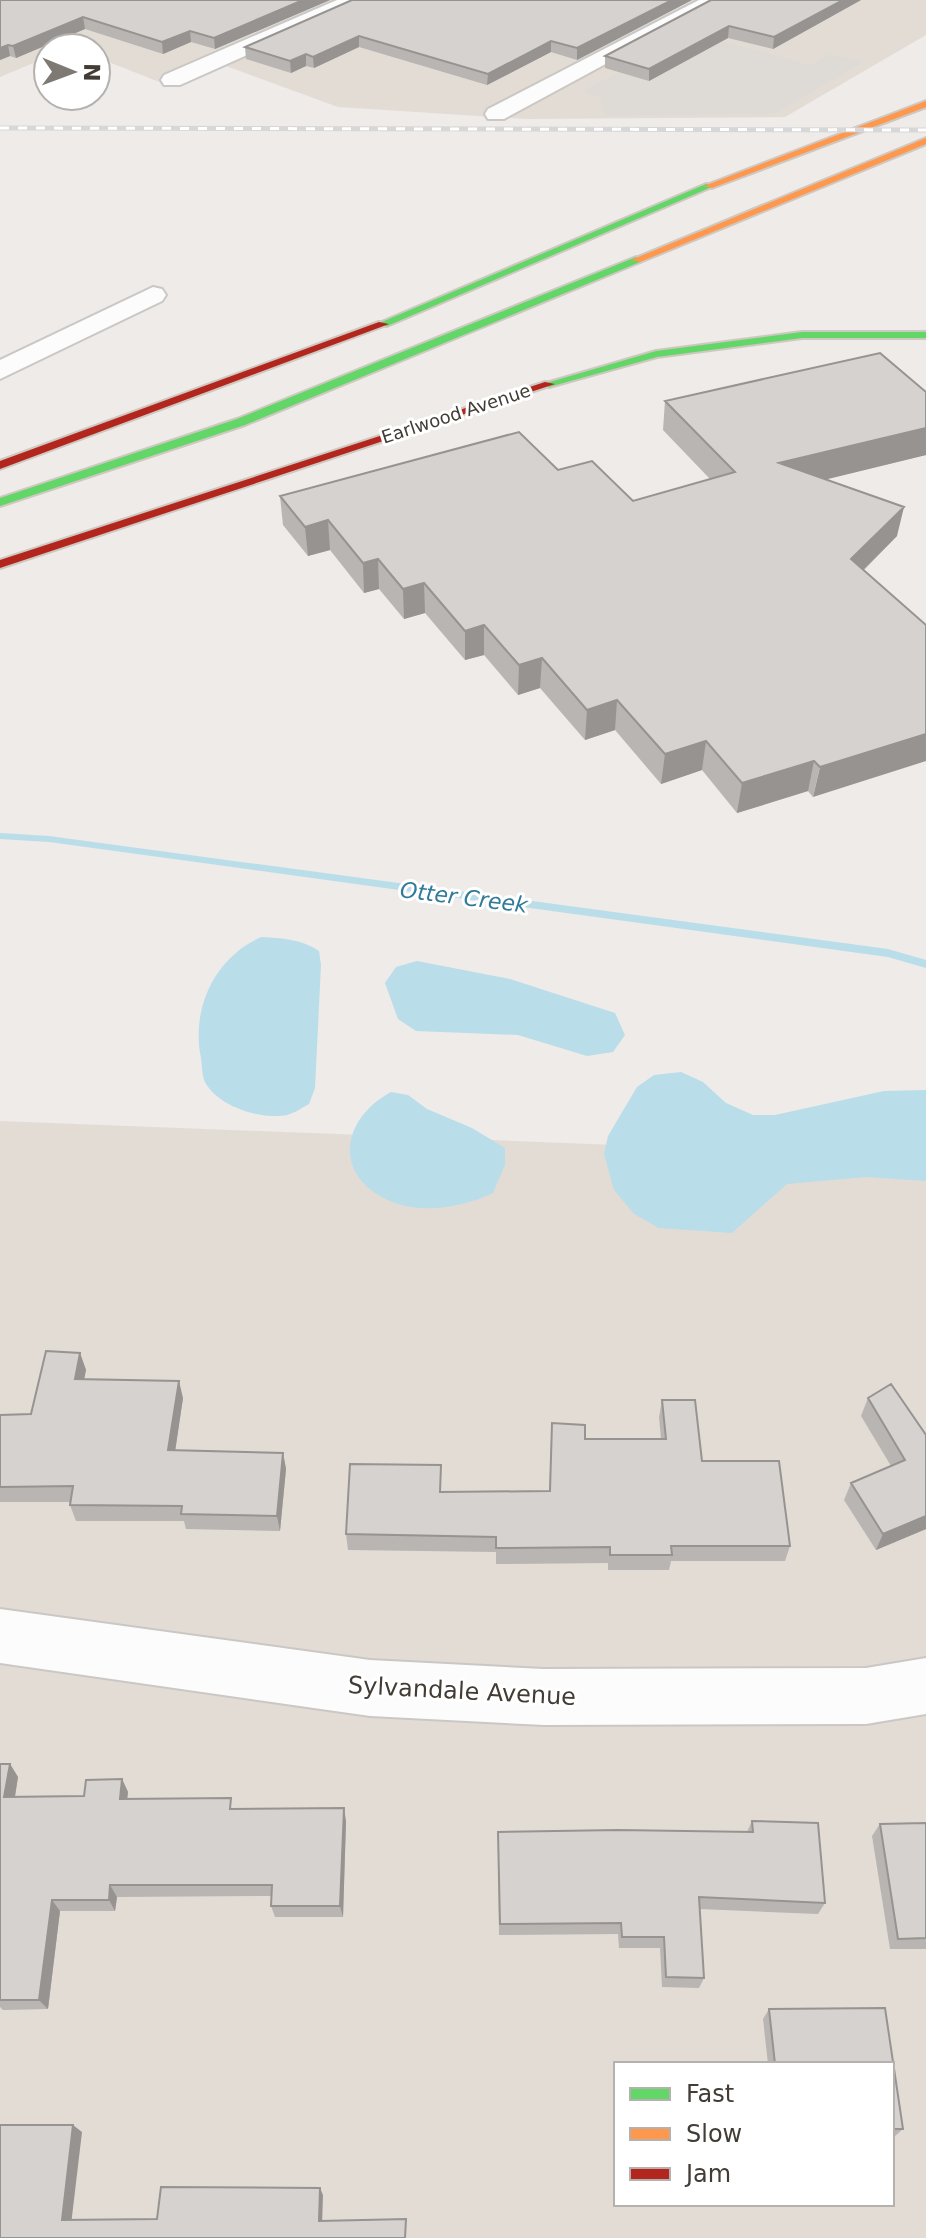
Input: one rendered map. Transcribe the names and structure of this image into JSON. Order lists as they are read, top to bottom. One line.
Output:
{"streets":{"main road":["Earlwood Avenue"],"street":["Sylvandale Avenue"]},"water":["Otter Creek"],"legend":["Fast","Slow","Jam"],"north":"right"}
